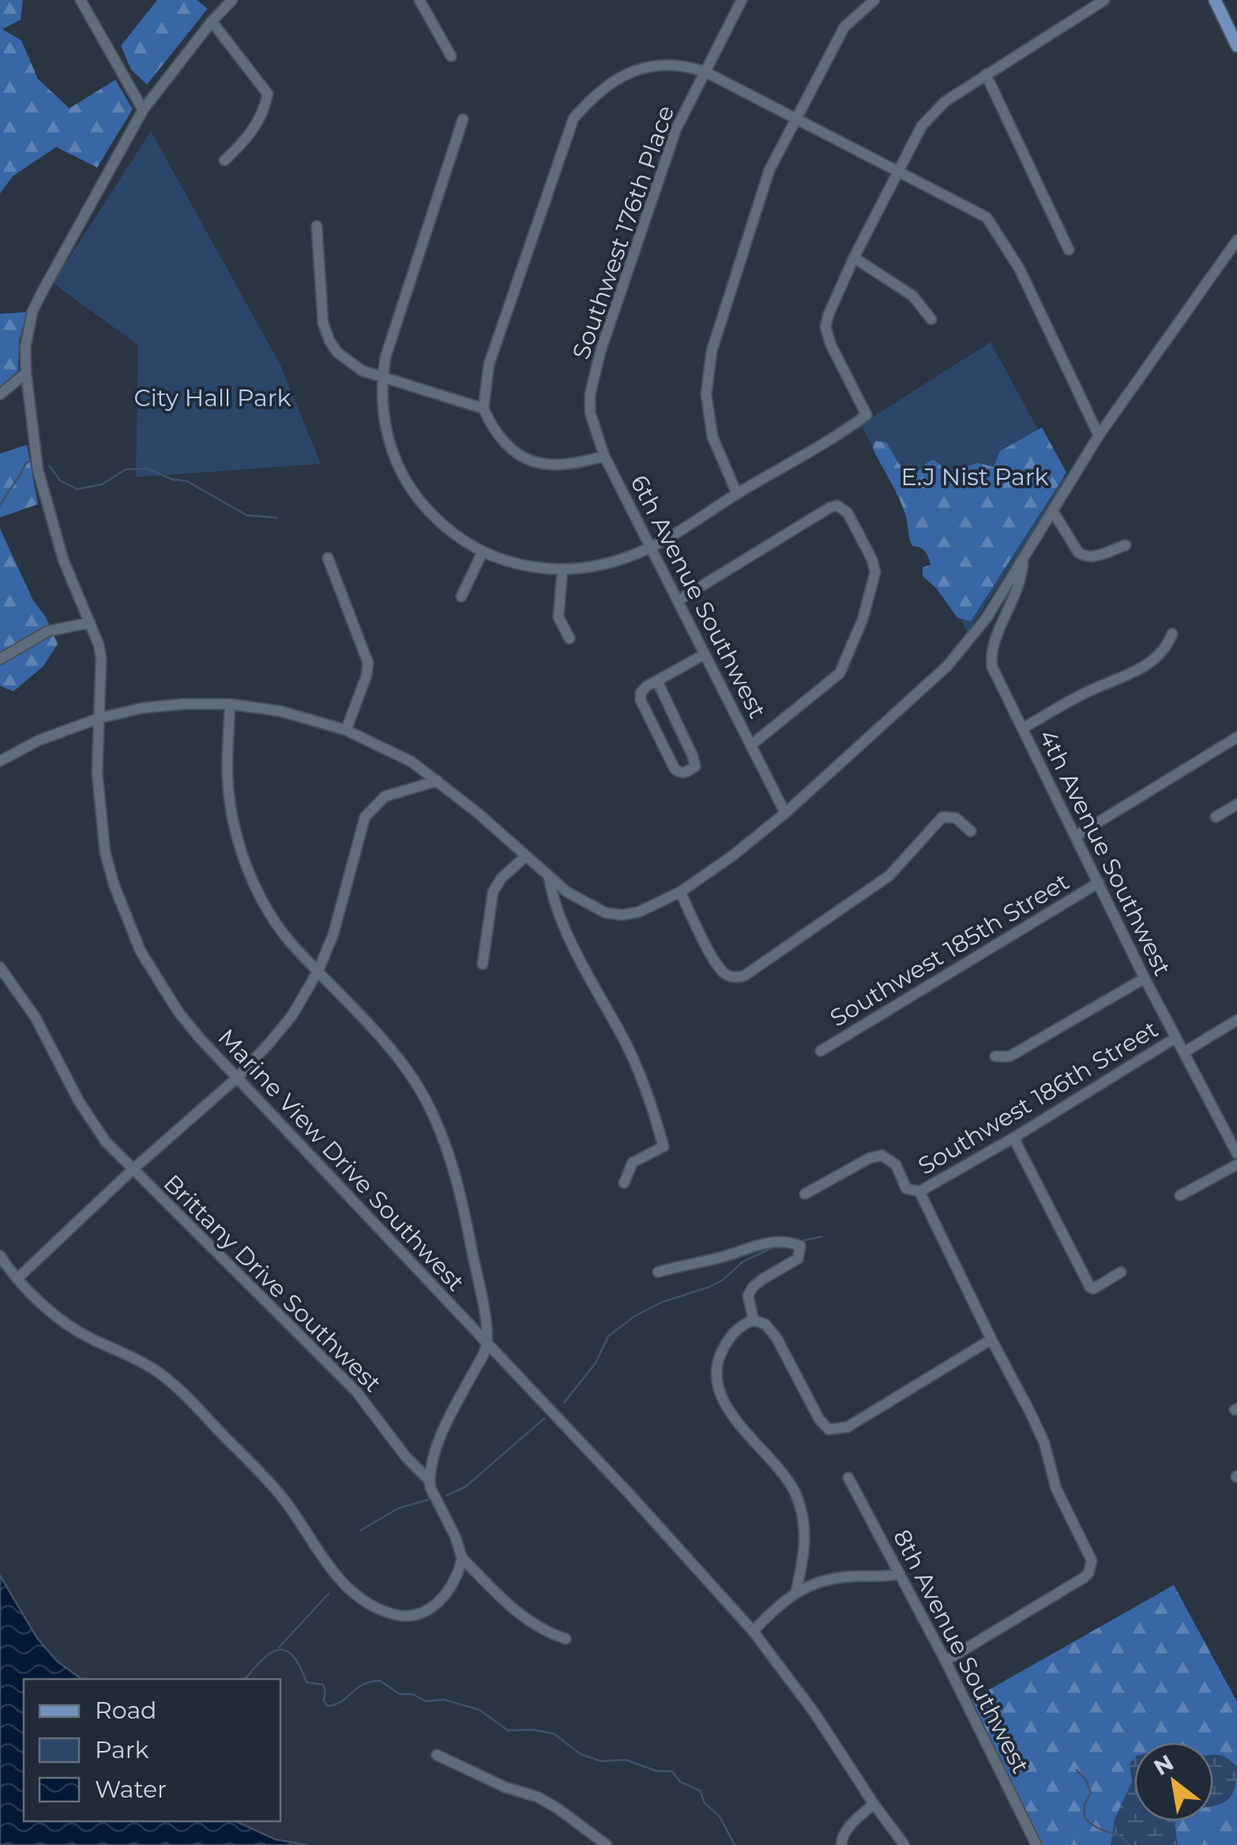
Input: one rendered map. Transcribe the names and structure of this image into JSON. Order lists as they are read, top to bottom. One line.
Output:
{"streets":{"street":["Southwest 176th Place","6th Avenue Southwest","4th Avenue Southwest","Southwest 185th Street","Southwest 186th Street","Marine View Drive Southwest","Brittany Drive Southwest","8th Avenue Southwest"]},"crossings":[["Southwest 176th Place","6th Avenue Southwest"],["4th Avenue Southwest","Southwest 185th Street"],["4th Avenue Southwest","Southwest 186th Street"]],"parks":["City Hall Park","E.J Nist Park"],"legend":["Road","Park","Water"],"north":"top left"}
